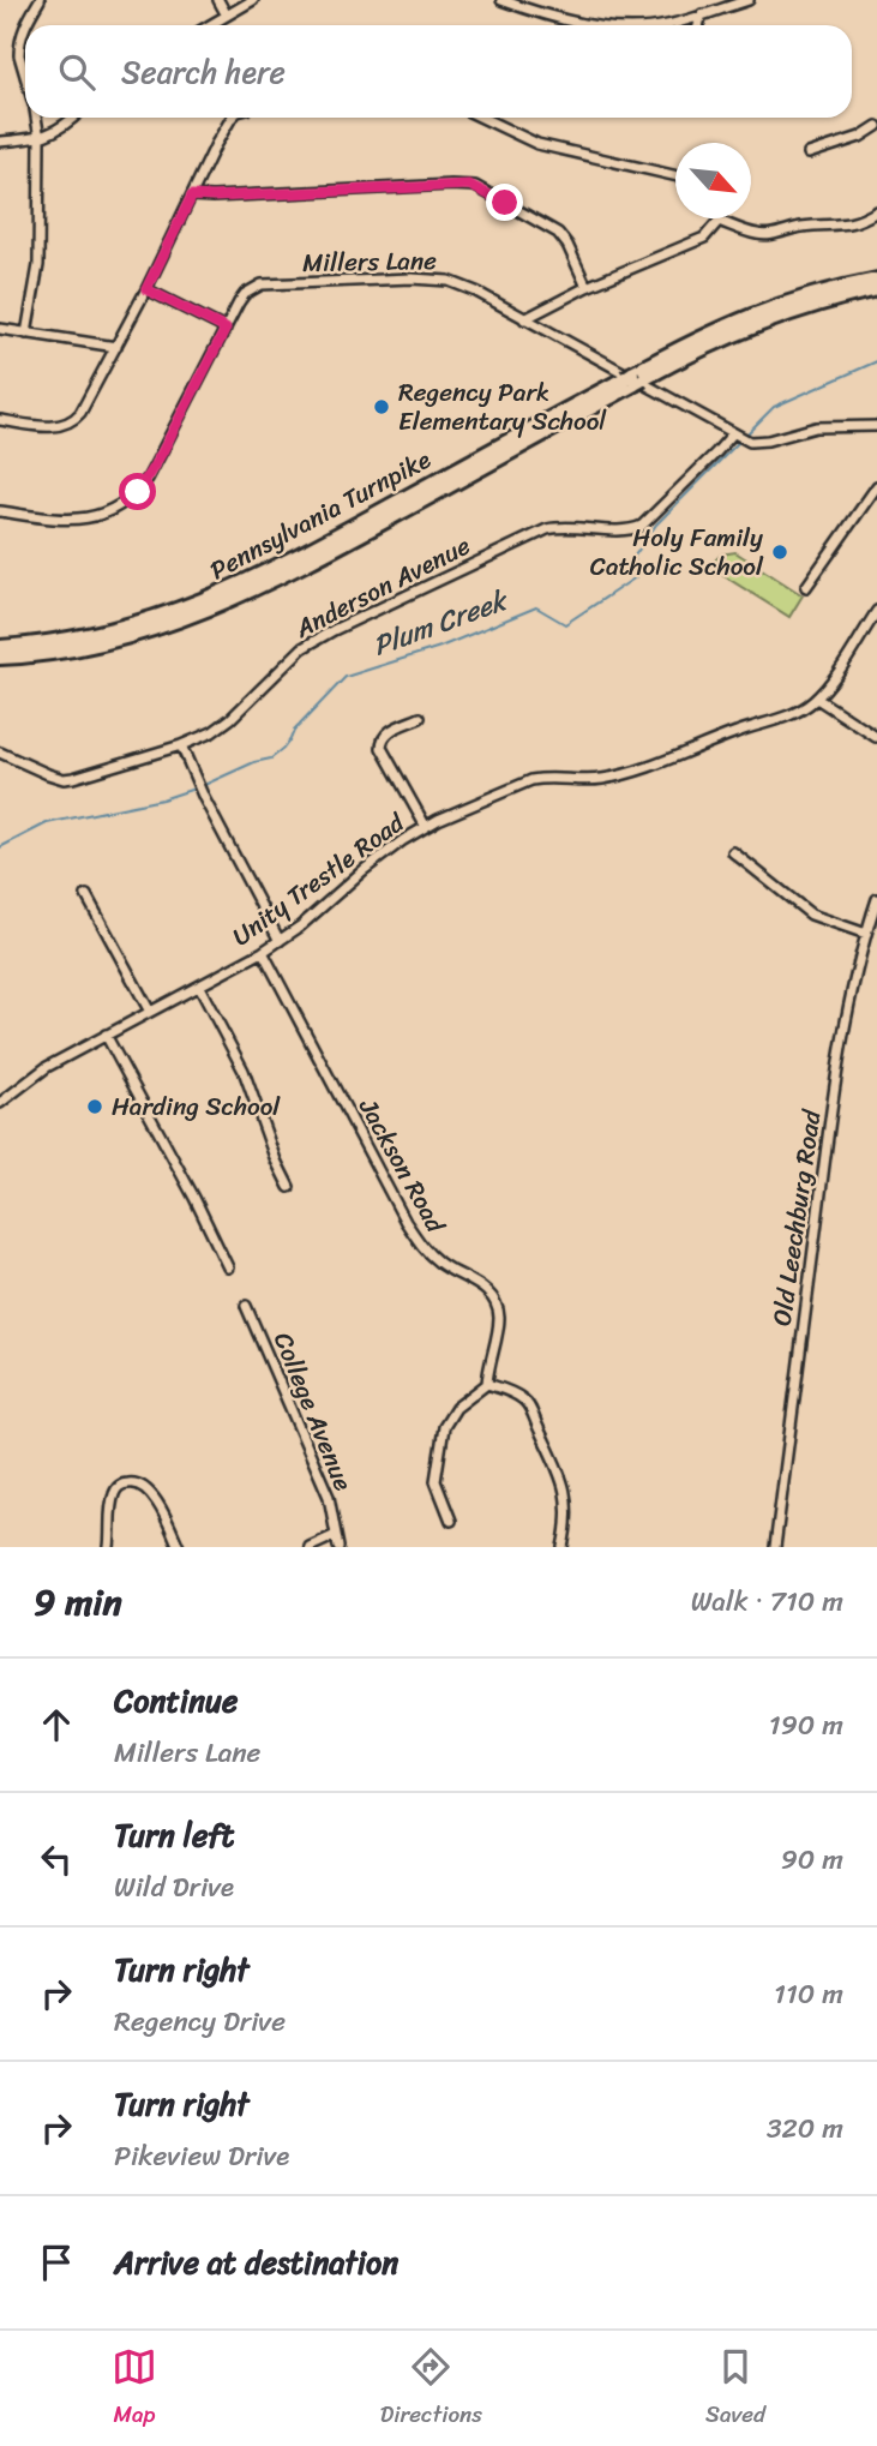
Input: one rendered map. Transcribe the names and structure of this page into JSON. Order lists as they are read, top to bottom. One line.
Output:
{"streets":{"highway":["Pennsylvania Turnpike"],"street":["Millers Lane","Anderson Avenue","Unity Trestle Road","Jackson Road","Old Leechburg Road","College Avenue"]},"crossings":[["Millers Lane","Anderson Avenue"],["Unity Trestle Road","Jackson Road"]],"water":["Plum Creek"],"places":["Regency Park Elementary School","Holy Family Catholic School","Harding School"],"north":"bottom right","page":{"search":"Search here","heading":["9 min","Walk · 710 m"],"list":[["Continue","Millers Lane","190 m"],["Turn left","Wild Drive","90 m"],["Turn right","Regency Drive","110 m"],["Turn right","Pikeview Drive","320 m"],"Arrive at destination"],"nav":["Map","Directions","Saved"]}}
